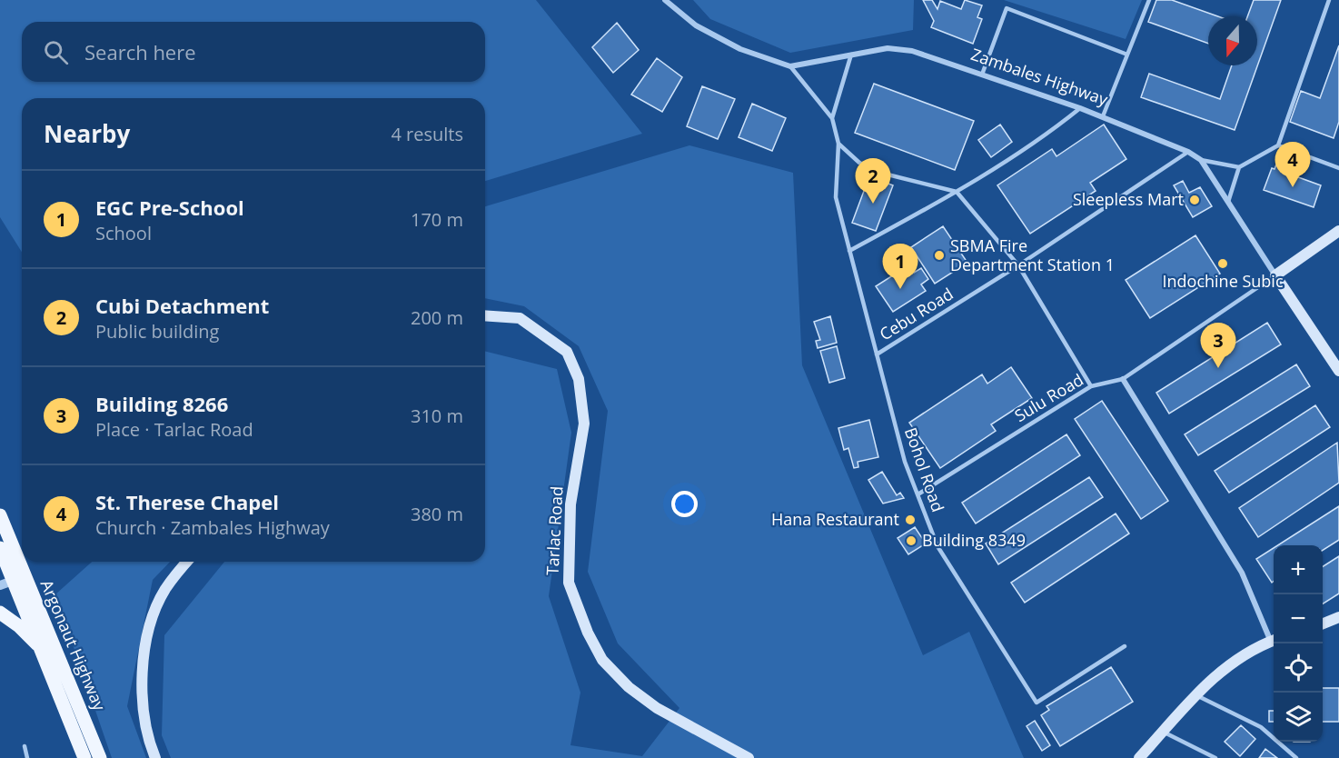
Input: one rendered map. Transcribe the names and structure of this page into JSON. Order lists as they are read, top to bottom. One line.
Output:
{"streets":{"main road":["Tarlac Road","Argonaut Highway"],"street":["Zambales Highway"],"lane":["Cebu Road","Sulu Road","Bohol Road"]},"crossings":[["Zambales Highway","Cebu Road"],["Zambales Highway","Sulu Road"],["Zambales Highway","Bohol Road"],["Cebu Road","Bohol Road"],["Sulu Road","Bohol Road"]],"places":["Sleepless Mart","SBMA Fire Department Station 1","Indochine Subic","Hana Restaurant","Building 8349"],"north":"bottom","page":{"search":"Search here","heading":["Nearby","4 results"],"pins":["4","2","1","3"],"list":[{"mark":"1","name":"EGC Pre-School","note":"School","value":"170 m"},{"mark":"2","name":"Cubi Detachment","note":"Public building","value":"200 m"},{"mark":"3","name":"Building 8266","note":"Place · Tarlac Road","value":"310 m"},{"mark":"4","name":"St. Therese Chapel","note":"Church · Zambales Highway","value":"380 m"}],"map_buttons":["+","−"]}}
